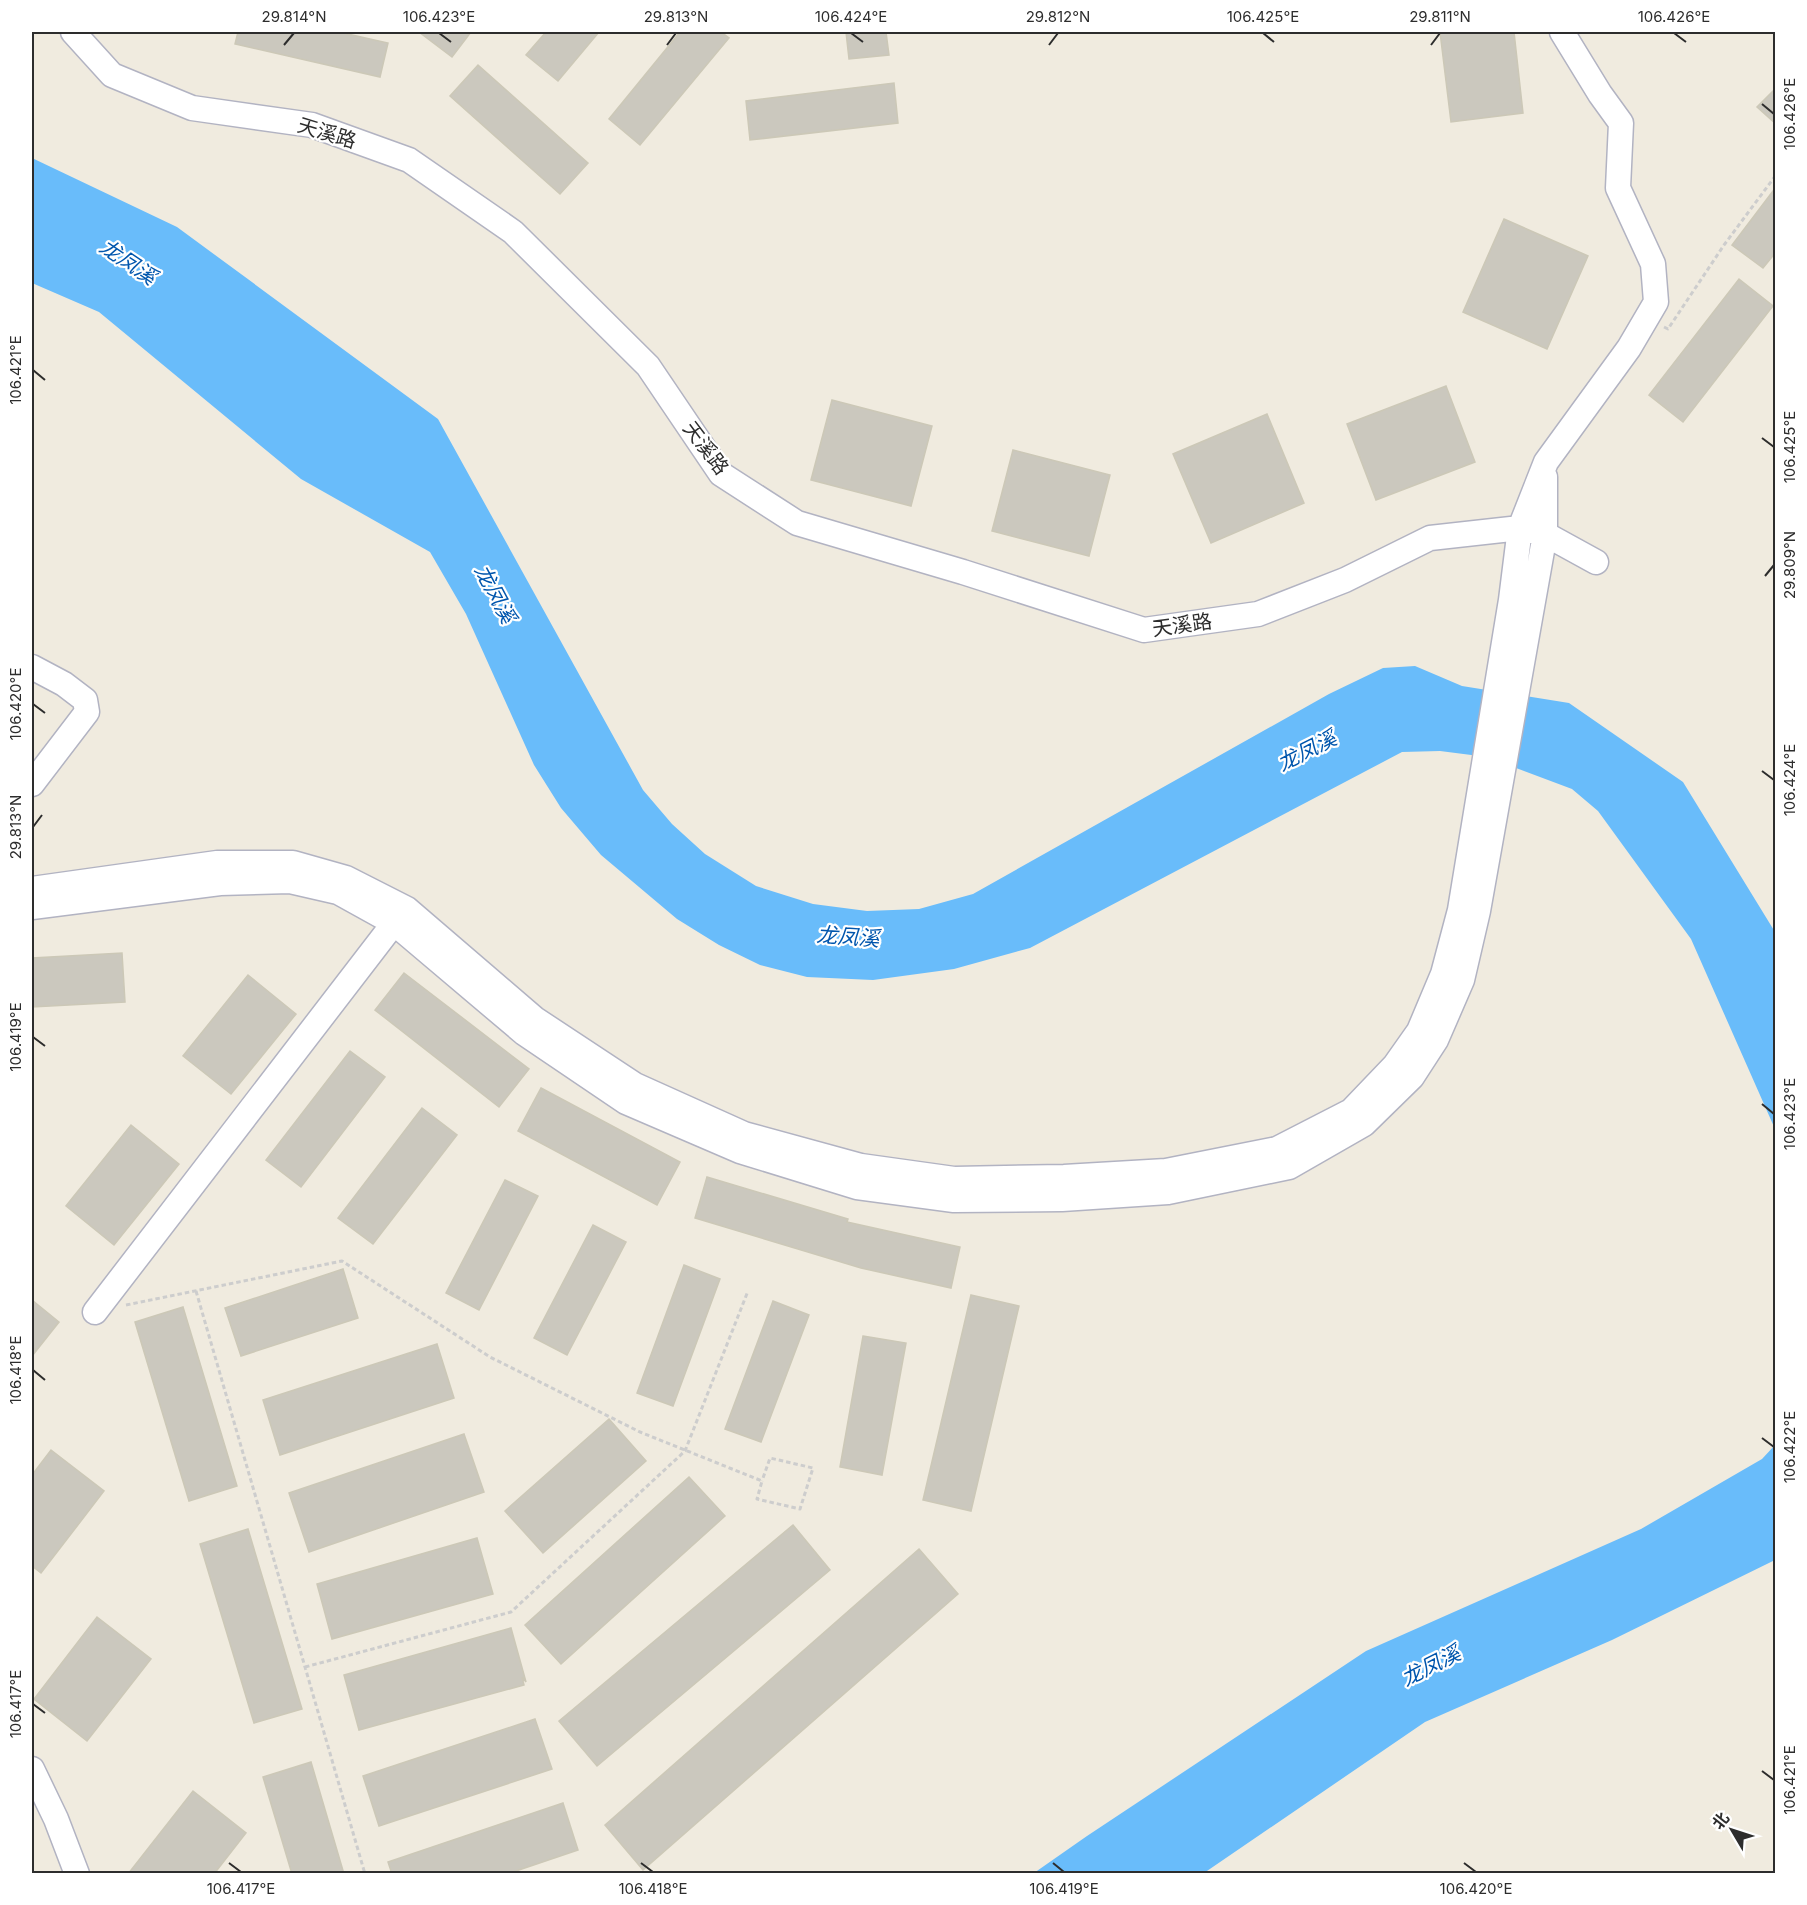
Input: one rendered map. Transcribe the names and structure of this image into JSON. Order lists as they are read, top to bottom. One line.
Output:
{"streets":{"street":["天溪路"]},"water":["龙凤溪"],"north":"top left","coordinates":["29.814°N","106.423°E","29.813°N","106.424°E","29.812°N","106.425°E","29.811°N","106.426°E","106.421°E","29.809°N","106.420°E","106.419°E","106.418°E","106.422°E","106.417°E"]}
